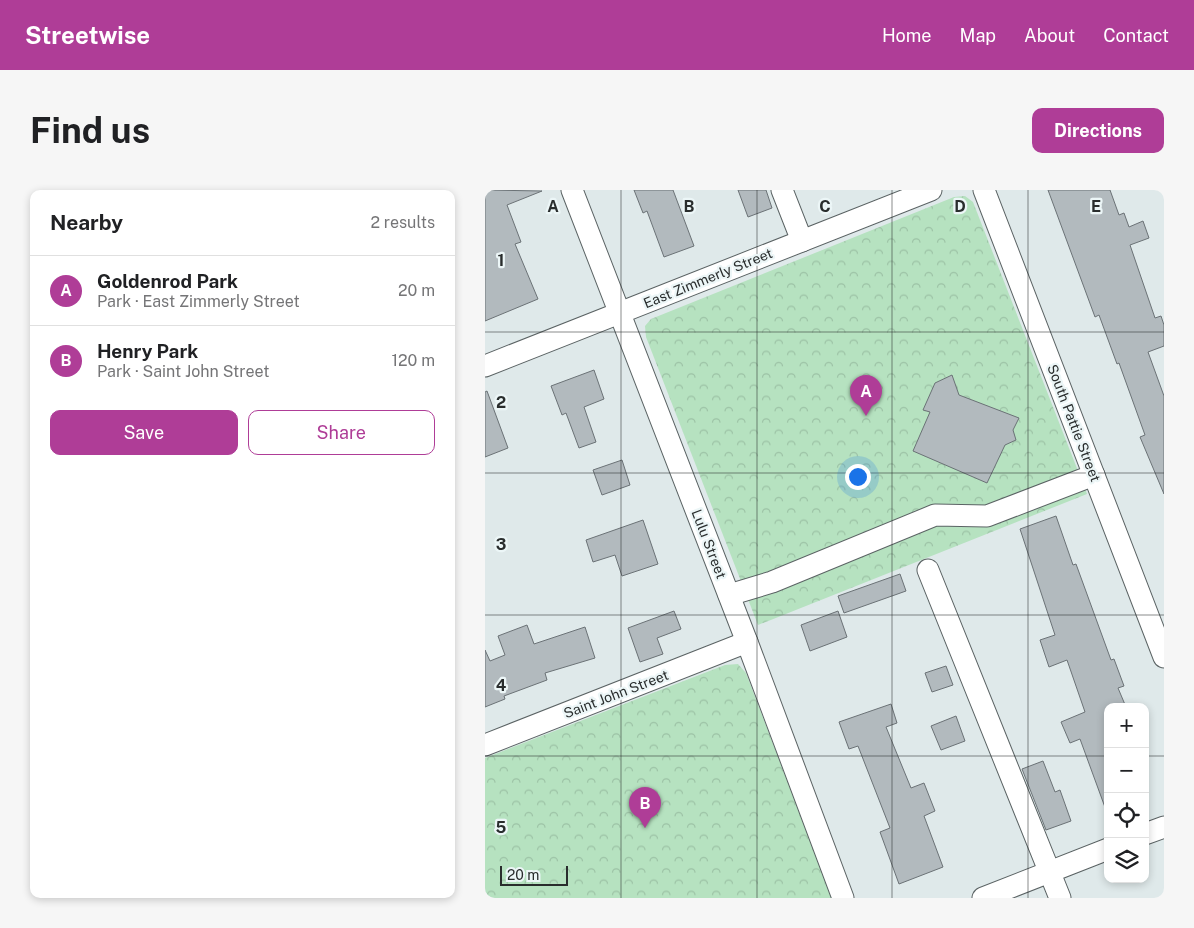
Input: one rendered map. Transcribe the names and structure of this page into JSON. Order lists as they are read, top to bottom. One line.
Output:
{"streets":{"street":["East Zimmerly Street","South Pattie Street","Lulu Street","Saint John Street"]},"crossings":[["East Zimmerly Street","Lulu Street"],["Lulu Street","Saint John Street"]],"scale_bar":"20 m","page":{"header":"Streetwise","nav":["Home","Map","About","Contact"],"buttons":["Directions",["Save","Share"]],"title":"Find us","heading":["Nearby","2 results"],"list":[{"mark":"A","name":"Goldenrod Park","note":"Park · East Zimmerly Street","value":"20 m"},{"mark":"B","name":"Henry Park","note":"Park · Saint John Street","value":"120 m"}],"pins":["A","B"],"map_buttons":["+","−"],"scale":"20 m"},"grid":{"columns":["A","B","C","D","E"],"rows":["1","2","3","4","5"]}}
